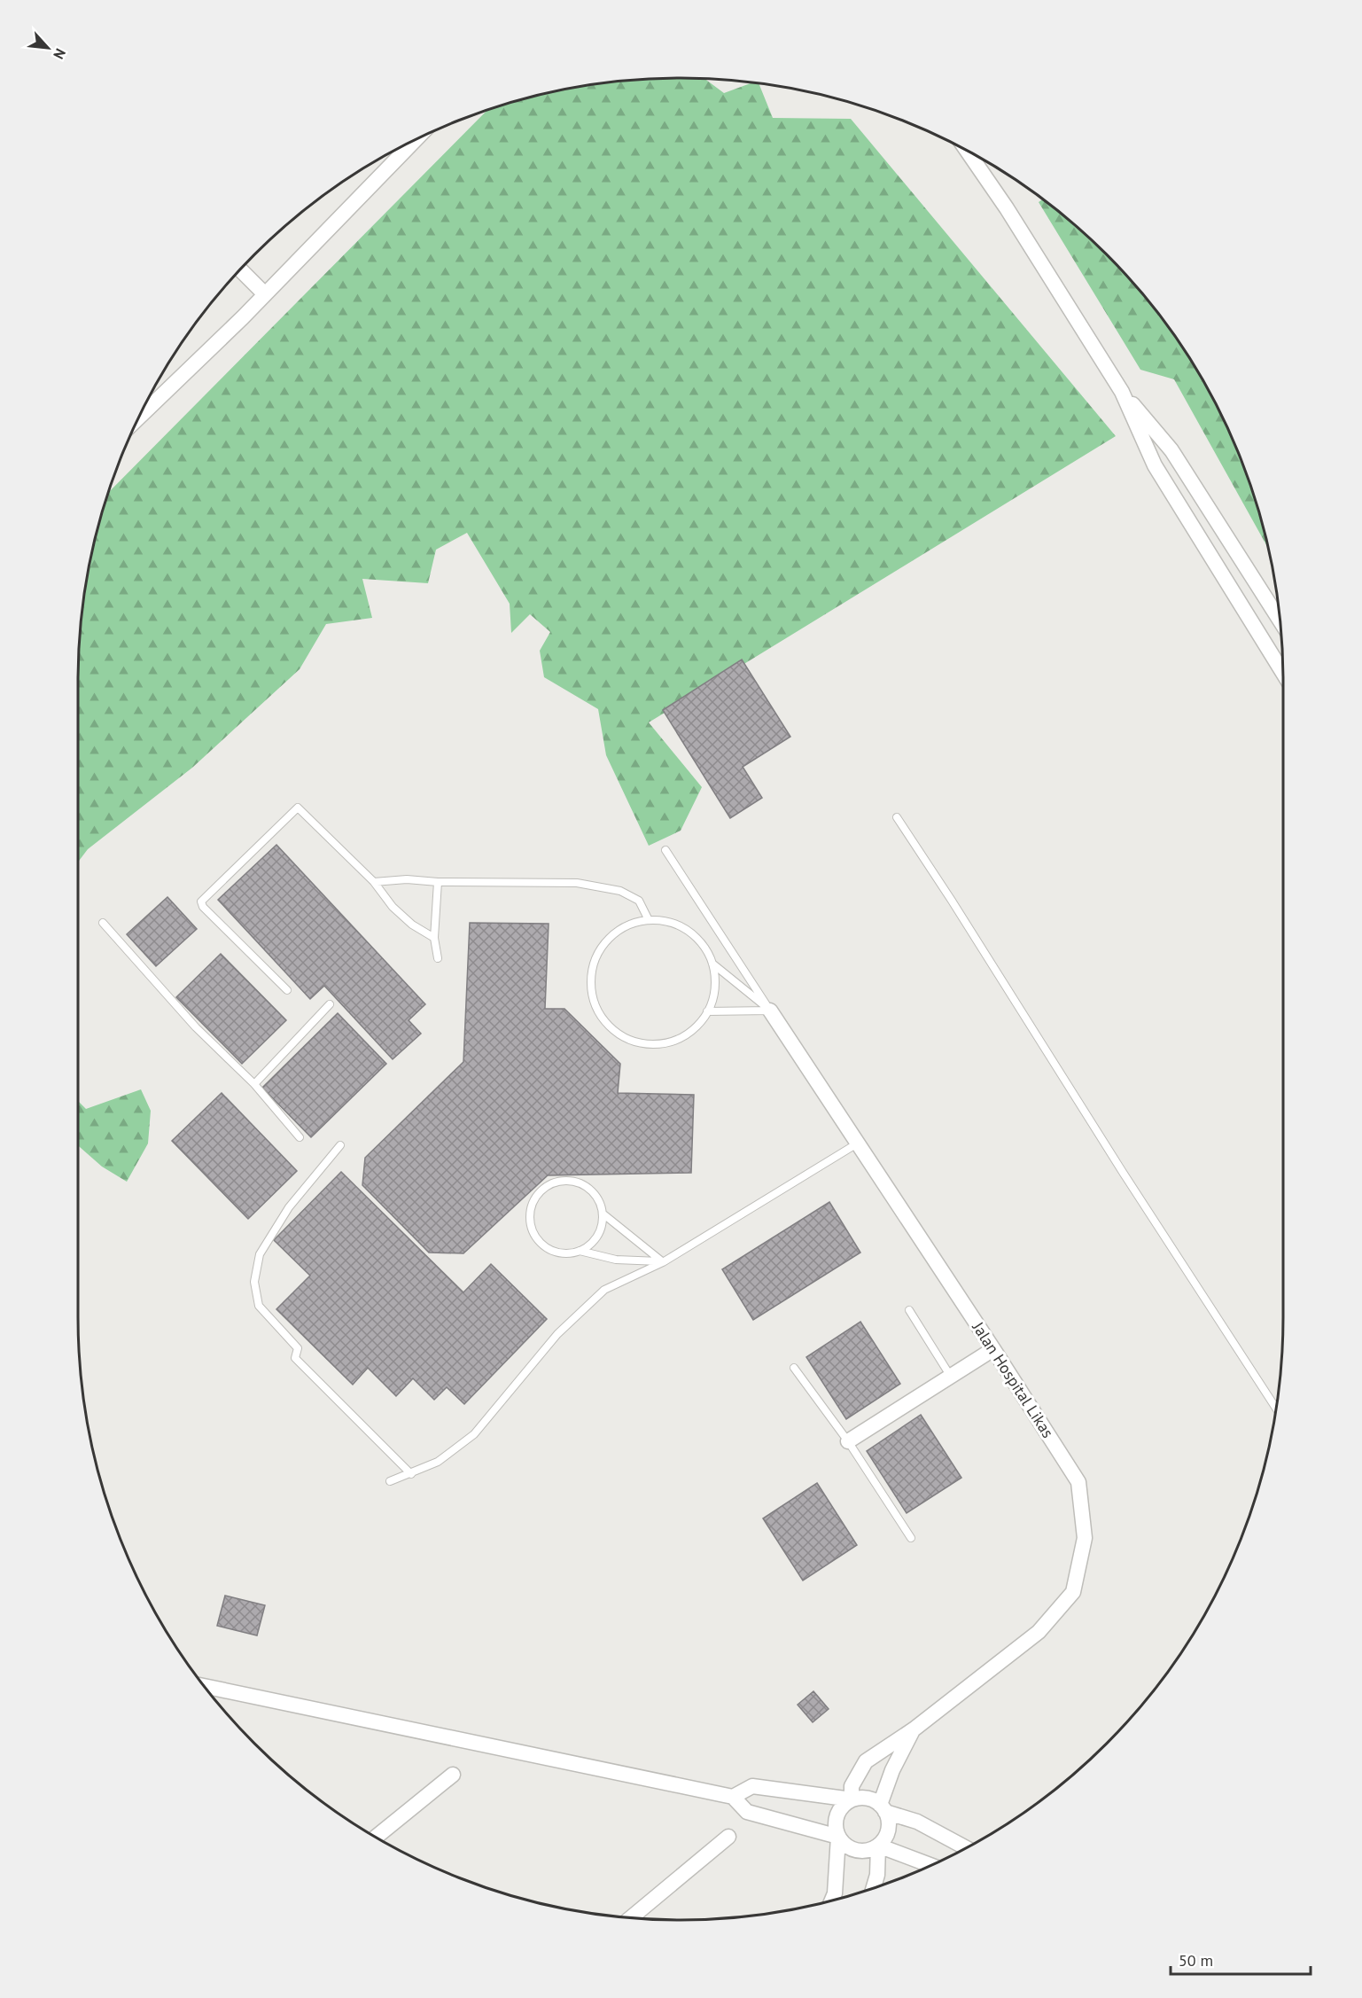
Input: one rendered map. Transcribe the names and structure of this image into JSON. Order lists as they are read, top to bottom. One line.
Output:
{"streets":{"street":["Jalan Hospital Likas"]},"scale_bar":"50 m","north":"bottom right"}
